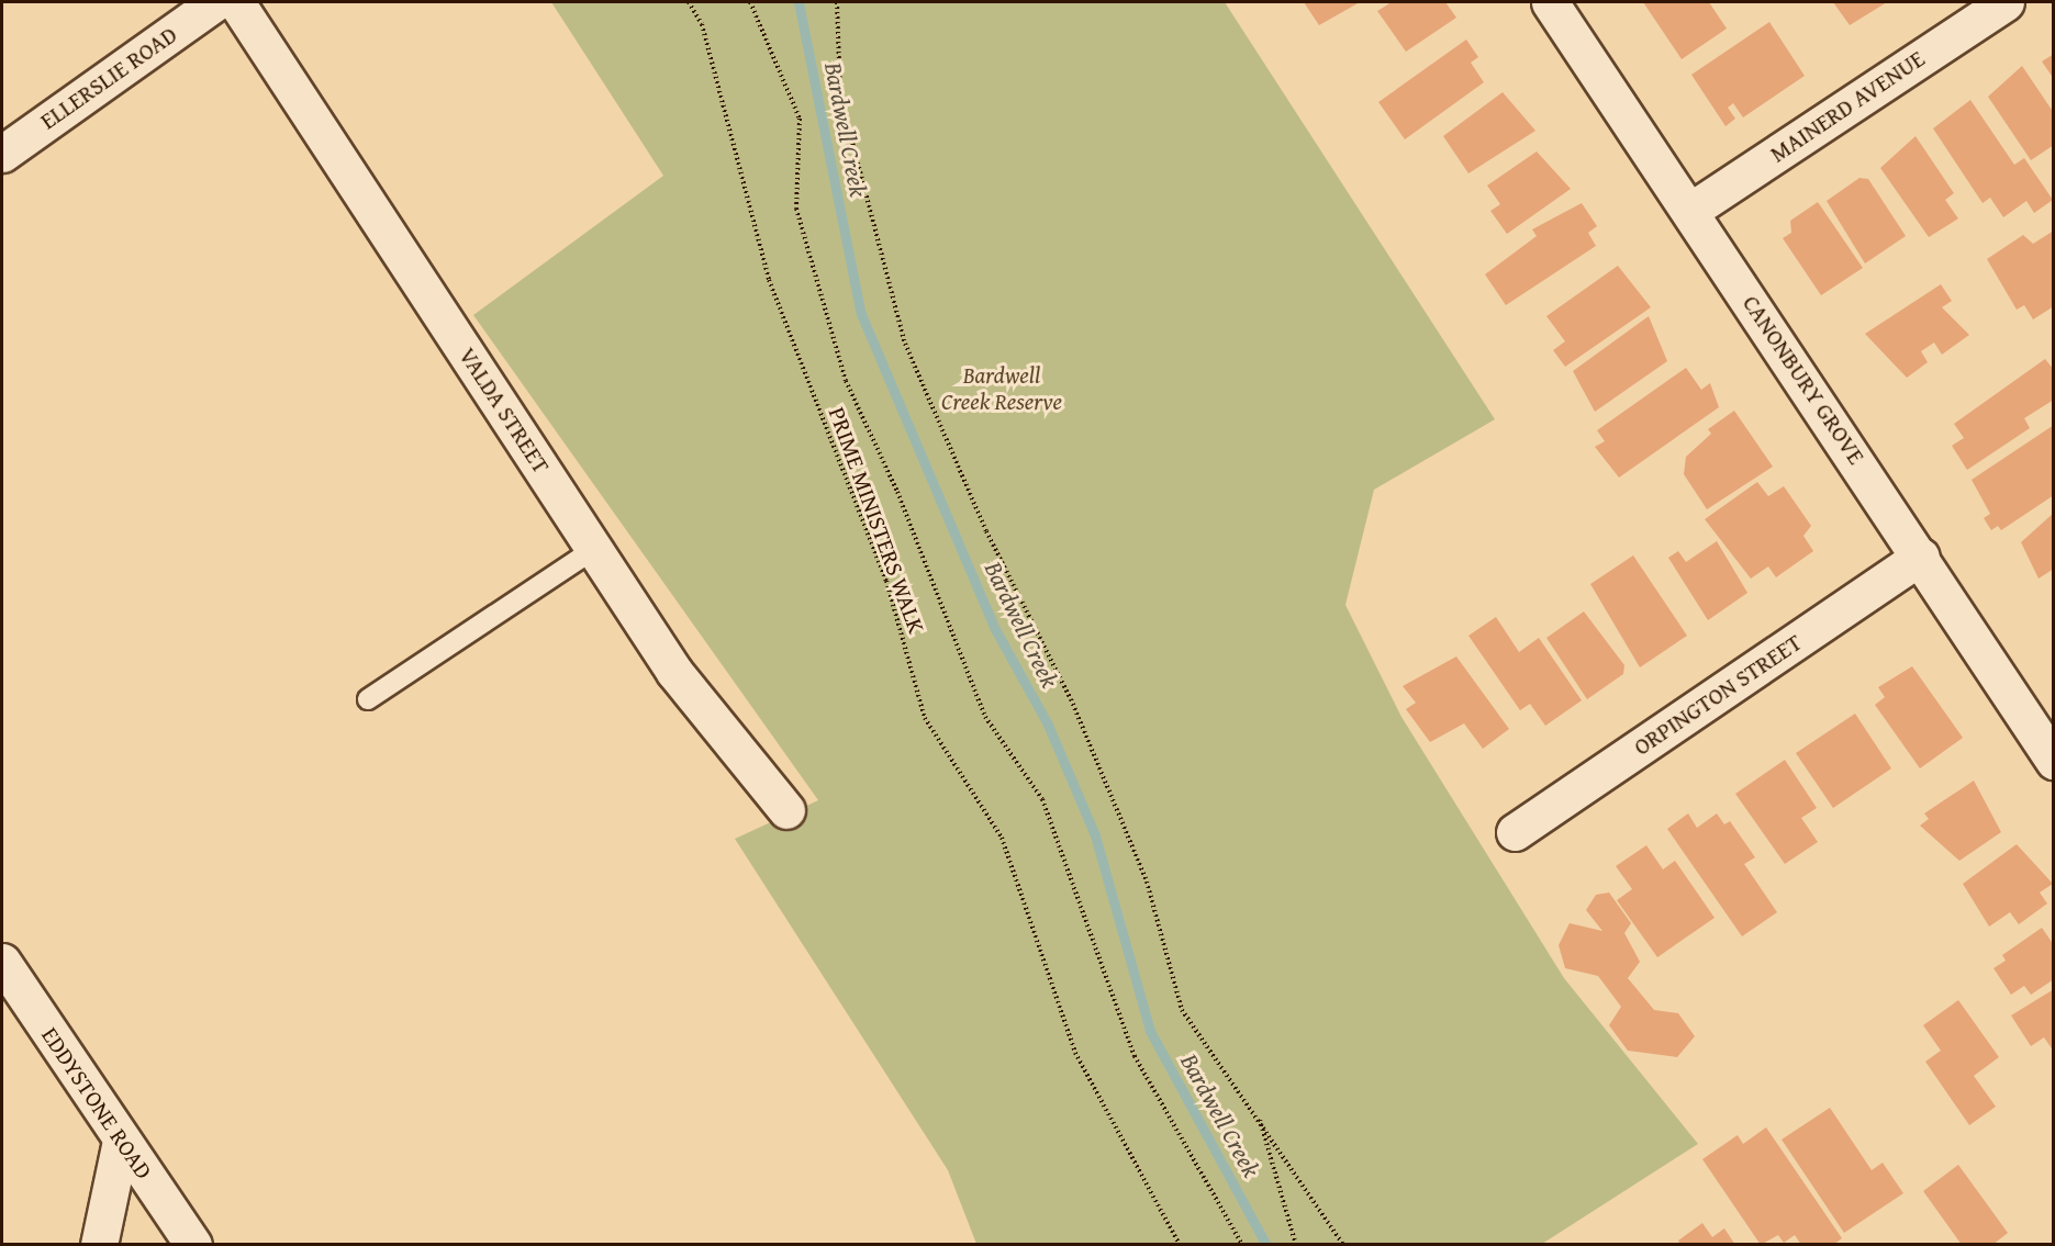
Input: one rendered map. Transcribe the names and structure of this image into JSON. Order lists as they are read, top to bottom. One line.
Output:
{"streets":{"street":["ELLERSLIE ROAD","MAINERD AVENUE","CANONBURY GROVE","VALDA STREET","ORPINGTON STREET","EDDYSTONE ROAD"],"path":["PRIME MINISTERS WALK"]},"crossings":[["MAINERD AVENUE","CANONBURY GROVE"],["CANONBURY GROVE","ORPINGTON STREET"]],"water":["Bardwell Creek"],"parks":["Bardwell Creek Reserve"]}
